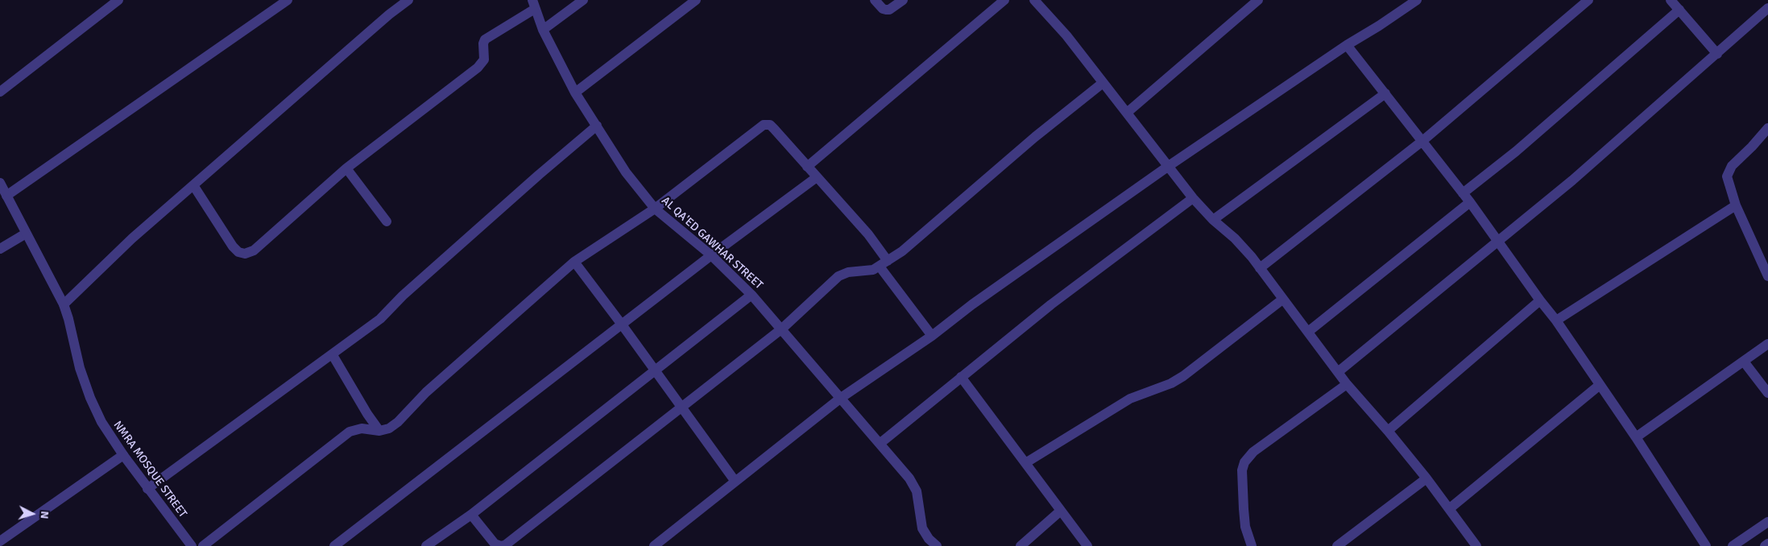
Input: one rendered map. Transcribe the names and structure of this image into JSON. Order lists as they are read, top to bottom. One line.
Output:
{"streets":{"street":["AL QA'ED GAWHAR STREET","NMRA MOSQUE STREET"]},"north":"right"}
